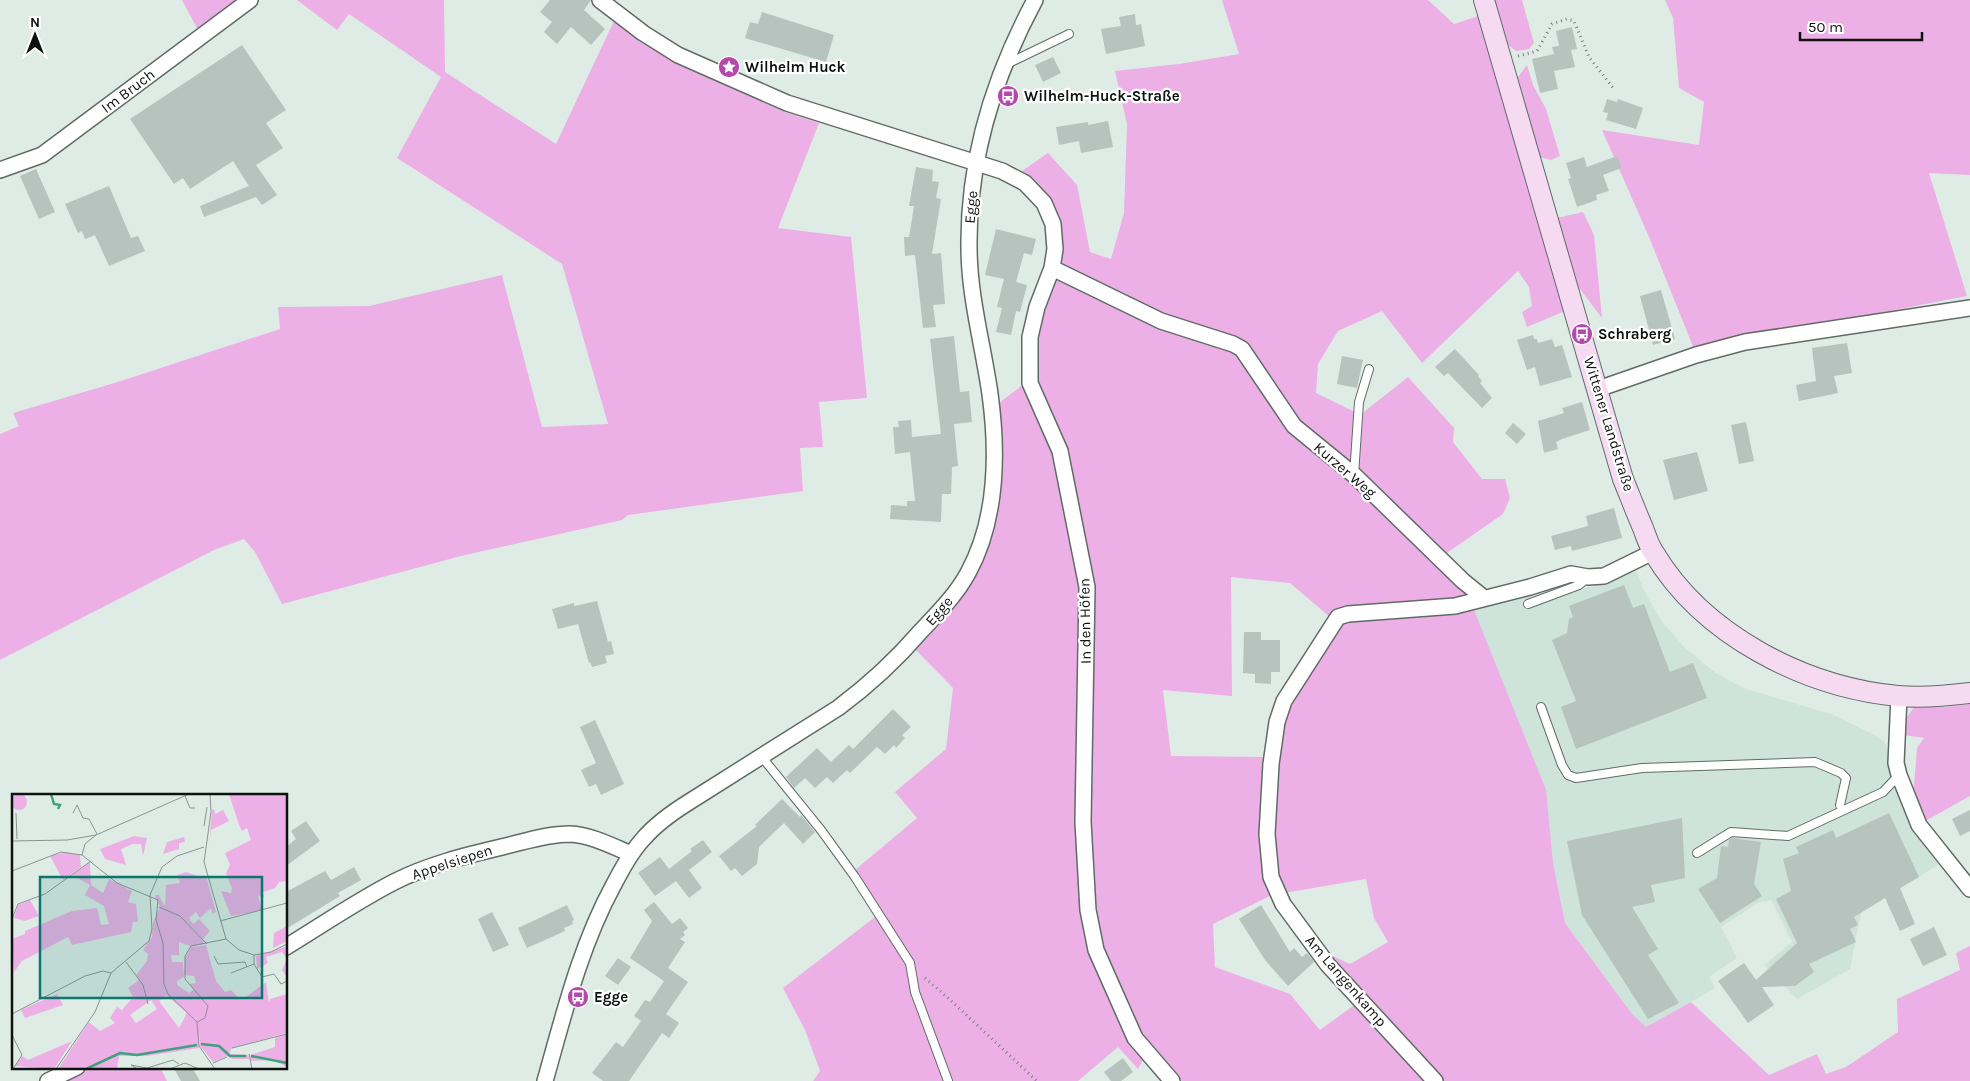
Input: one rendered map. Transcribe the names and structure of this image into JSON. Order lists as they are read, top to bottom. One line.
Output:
{"streets":{"main road":["Wittener Landstraße"],"street":["Im Bruch","Egge","Kurzer Weg","In den Höfen","Appelsiepen","Am Langenkamp"]},"crossings":[["Egge","In den Höfen"],["Egge","Appelsiepen"],["Kurzer Weg","In den Höfen"],["Kurzer Weg","Am Langenkamp"]],"places":{"place":["Wilhelm Huck"],"bus stop":["Wilhelm-Huck-Straße","Schraberg","Egge"]},"scale_bar":"50 m","north":"top"}
